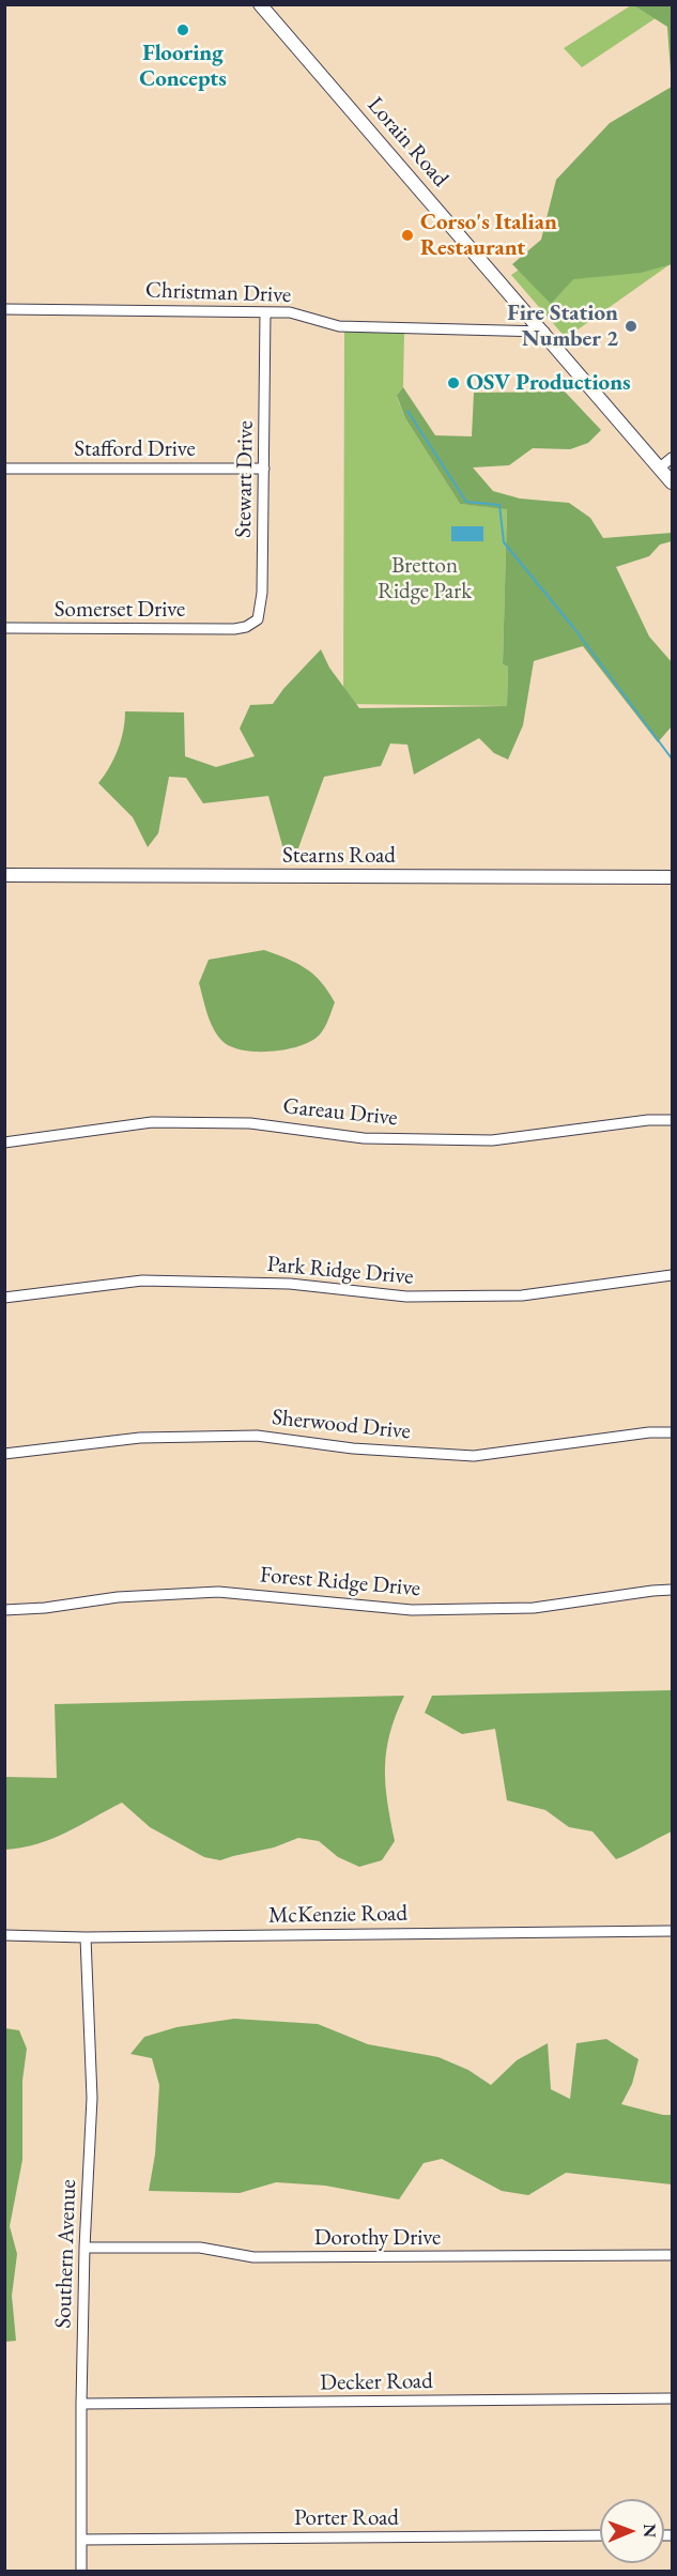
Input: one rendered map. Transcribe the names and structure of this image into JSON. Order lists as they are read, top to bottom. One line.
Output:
{"streets":{"main road":["Lorain Road","Stearns Road"],"street":["Christman Drive","Stafford Drive","Stewart Drive","Somerset Drive","Gareau Drive","Park Ridge Drive","Sherwood Drive","Forest Ridge Drive","McKenzie Road","Dorothy Drive","Southern Avenue","Decker Road","Porter Road"]},"crossings":[["Lorain Road","Christman Drive"],["Christman Drive","Stewart Drive"],["Stafford Drive","Stewart Drive"],["Stewart Drive","Somerset Drive"],["McKenzie Road","Southern Avenue"],["Dorothy Drive","Southern Avenue"],["Southern Avenue","Decker Road"],["Southern Avenue","Porter Road"]],"parks":["Bretton Ridge Park"],"places":["Flooring Concepts","Corso's Italian Restaurant","Fire Station Number 2","OSV Productions"],"north":"right"}
